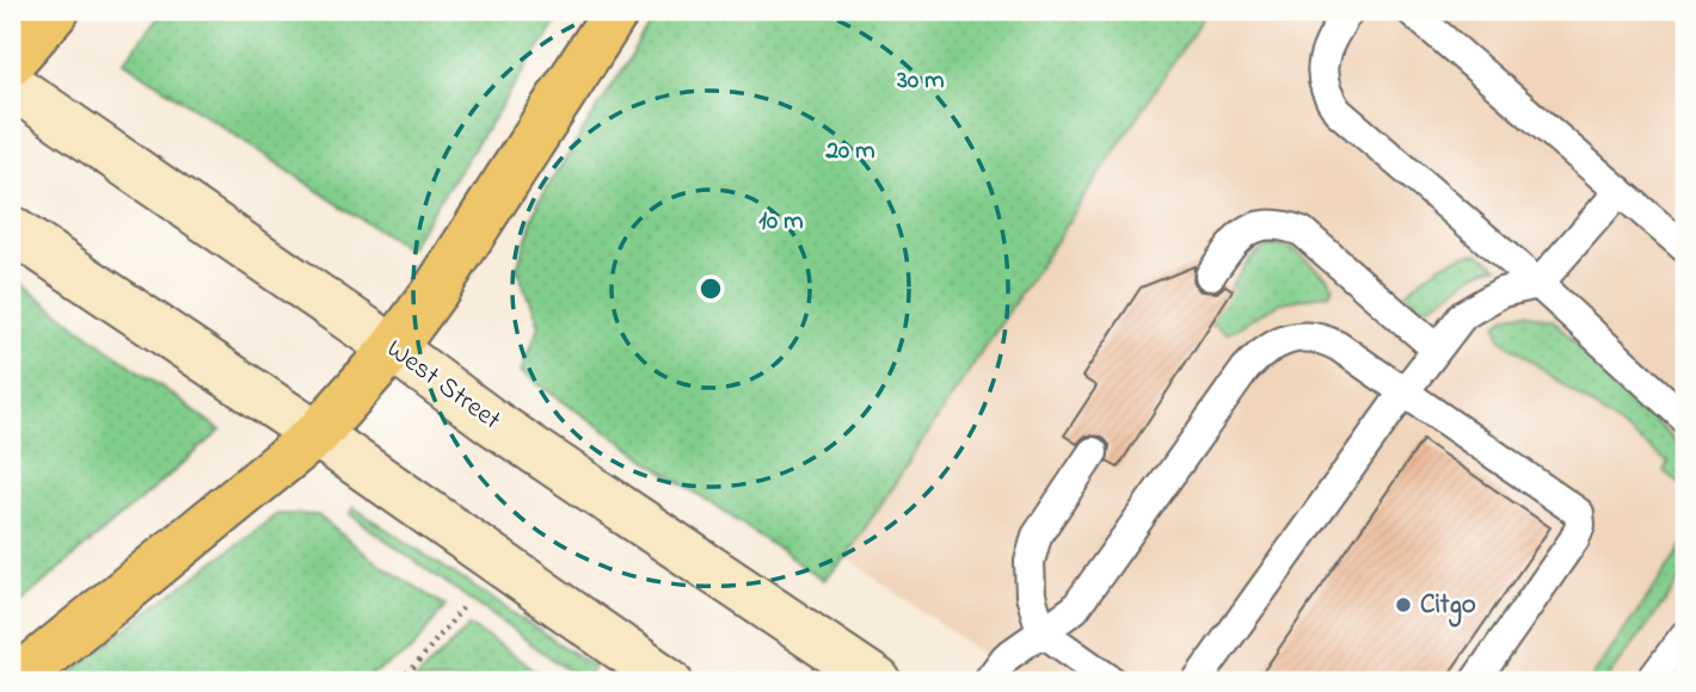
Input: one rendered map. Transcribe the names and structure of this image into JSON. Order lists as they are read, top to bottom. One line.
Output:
{"streets":{"street":["West Street"]},"places":["Citgo"],"rings":["30 m","20 m","10 m"]}
